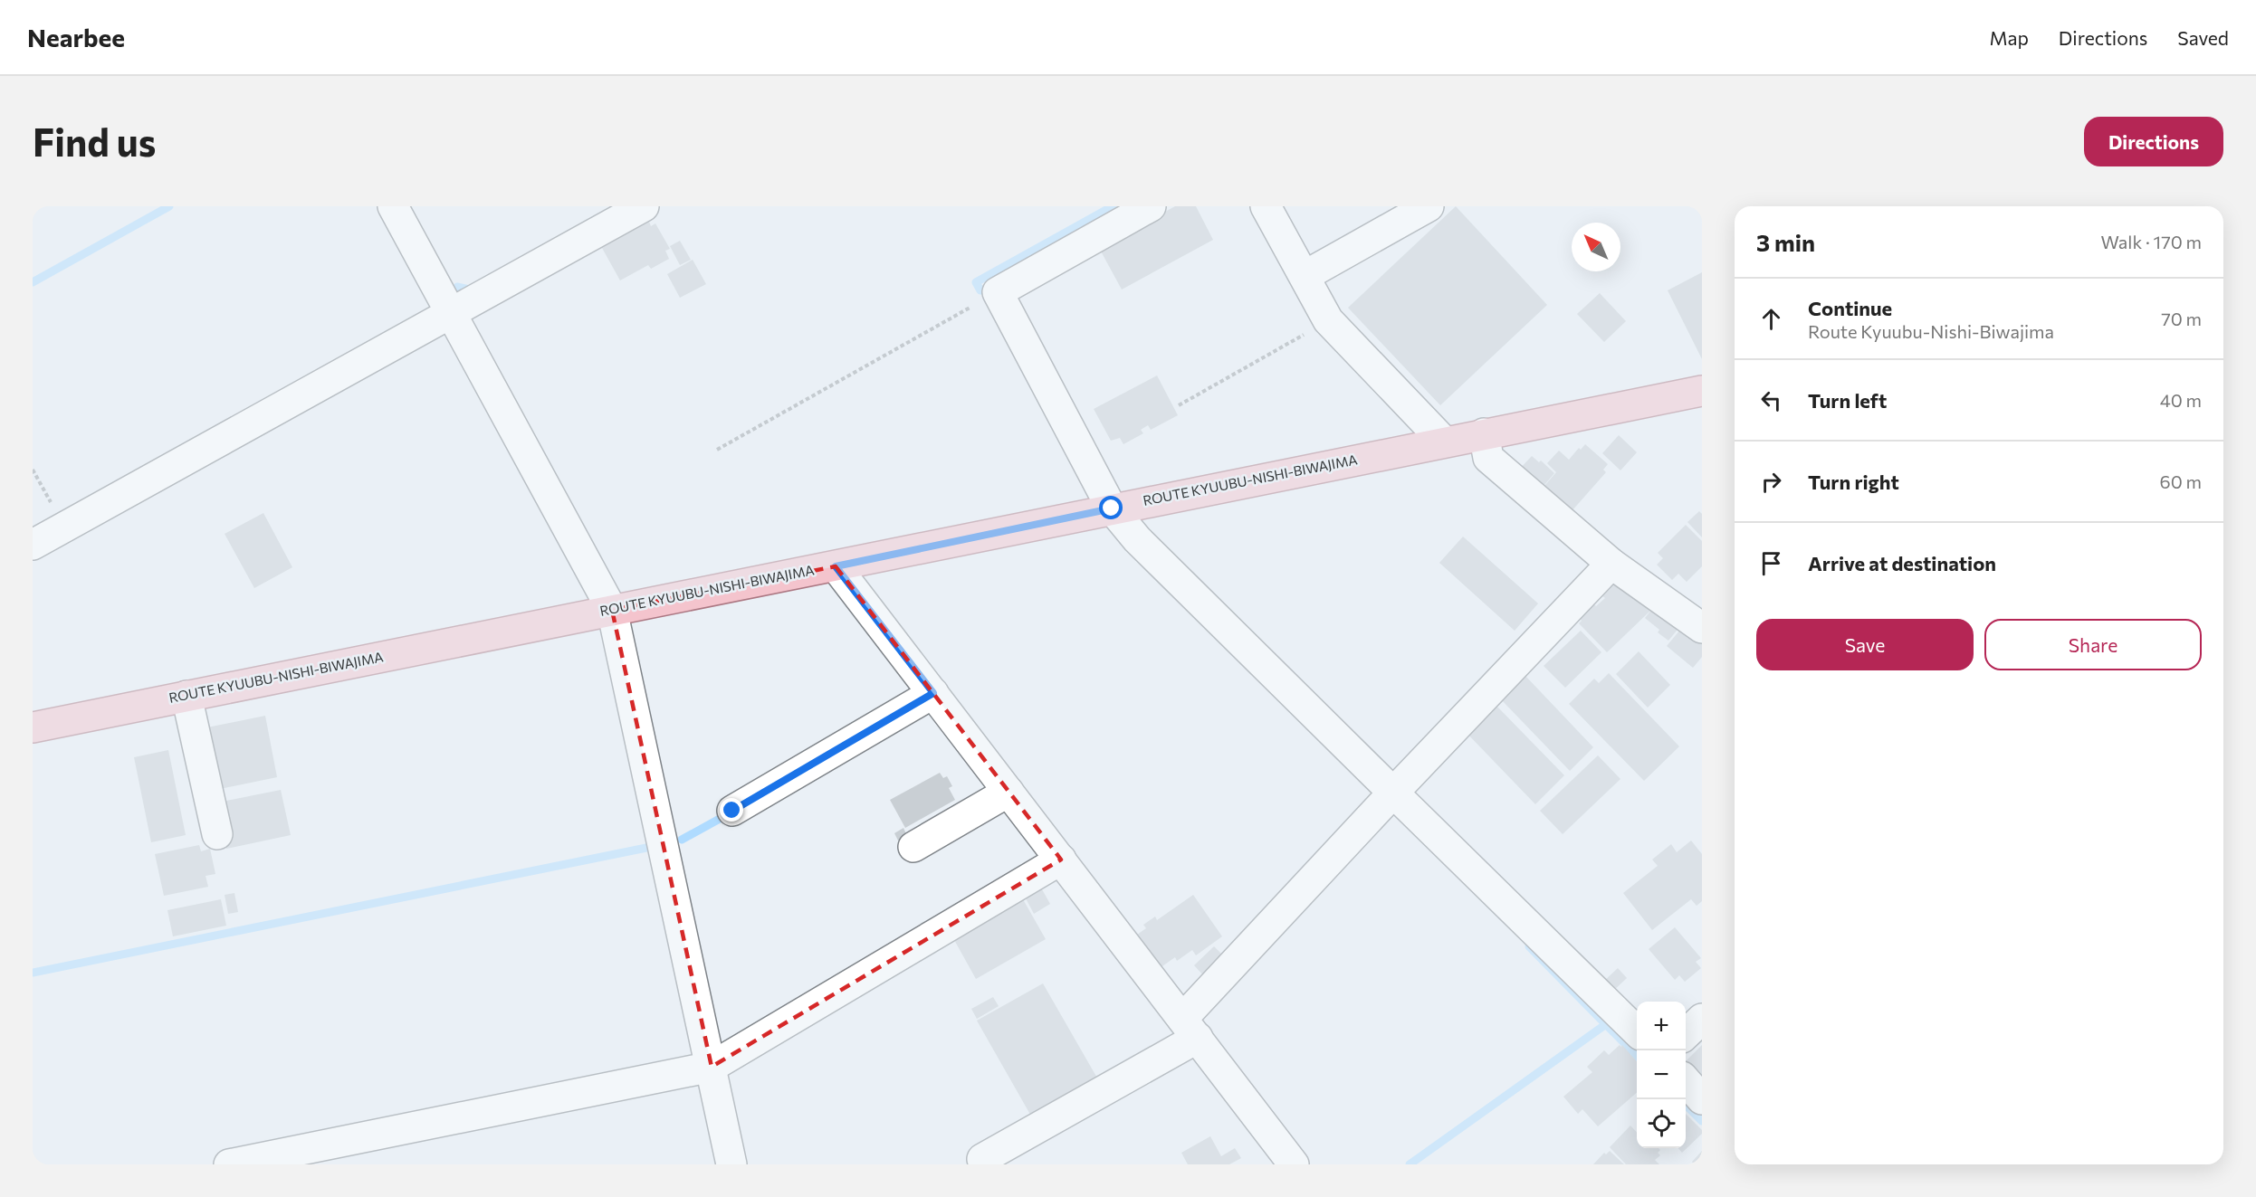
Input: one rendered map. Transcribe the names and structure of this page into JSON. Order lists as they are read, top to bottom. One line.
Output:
{"streets":{"main road":["ROUTE KYUUBU-NISHI-BIWAJIMA"]},"north":"top left","page":{"header":"Nearbee","nav":["Map","Directions","Saved"],"buttons":["Directions",["Save","Share"]],"title":"Find us","heading":["3 min","Walk · 170 m"],"list":[["Continue","Route Kyuubu-Nishi-Biwajima","70 m"],["Turn left","40 m"],["Turn right","60 m"],"Arrive at destination"],"map_buttons":["+","−"]}}
